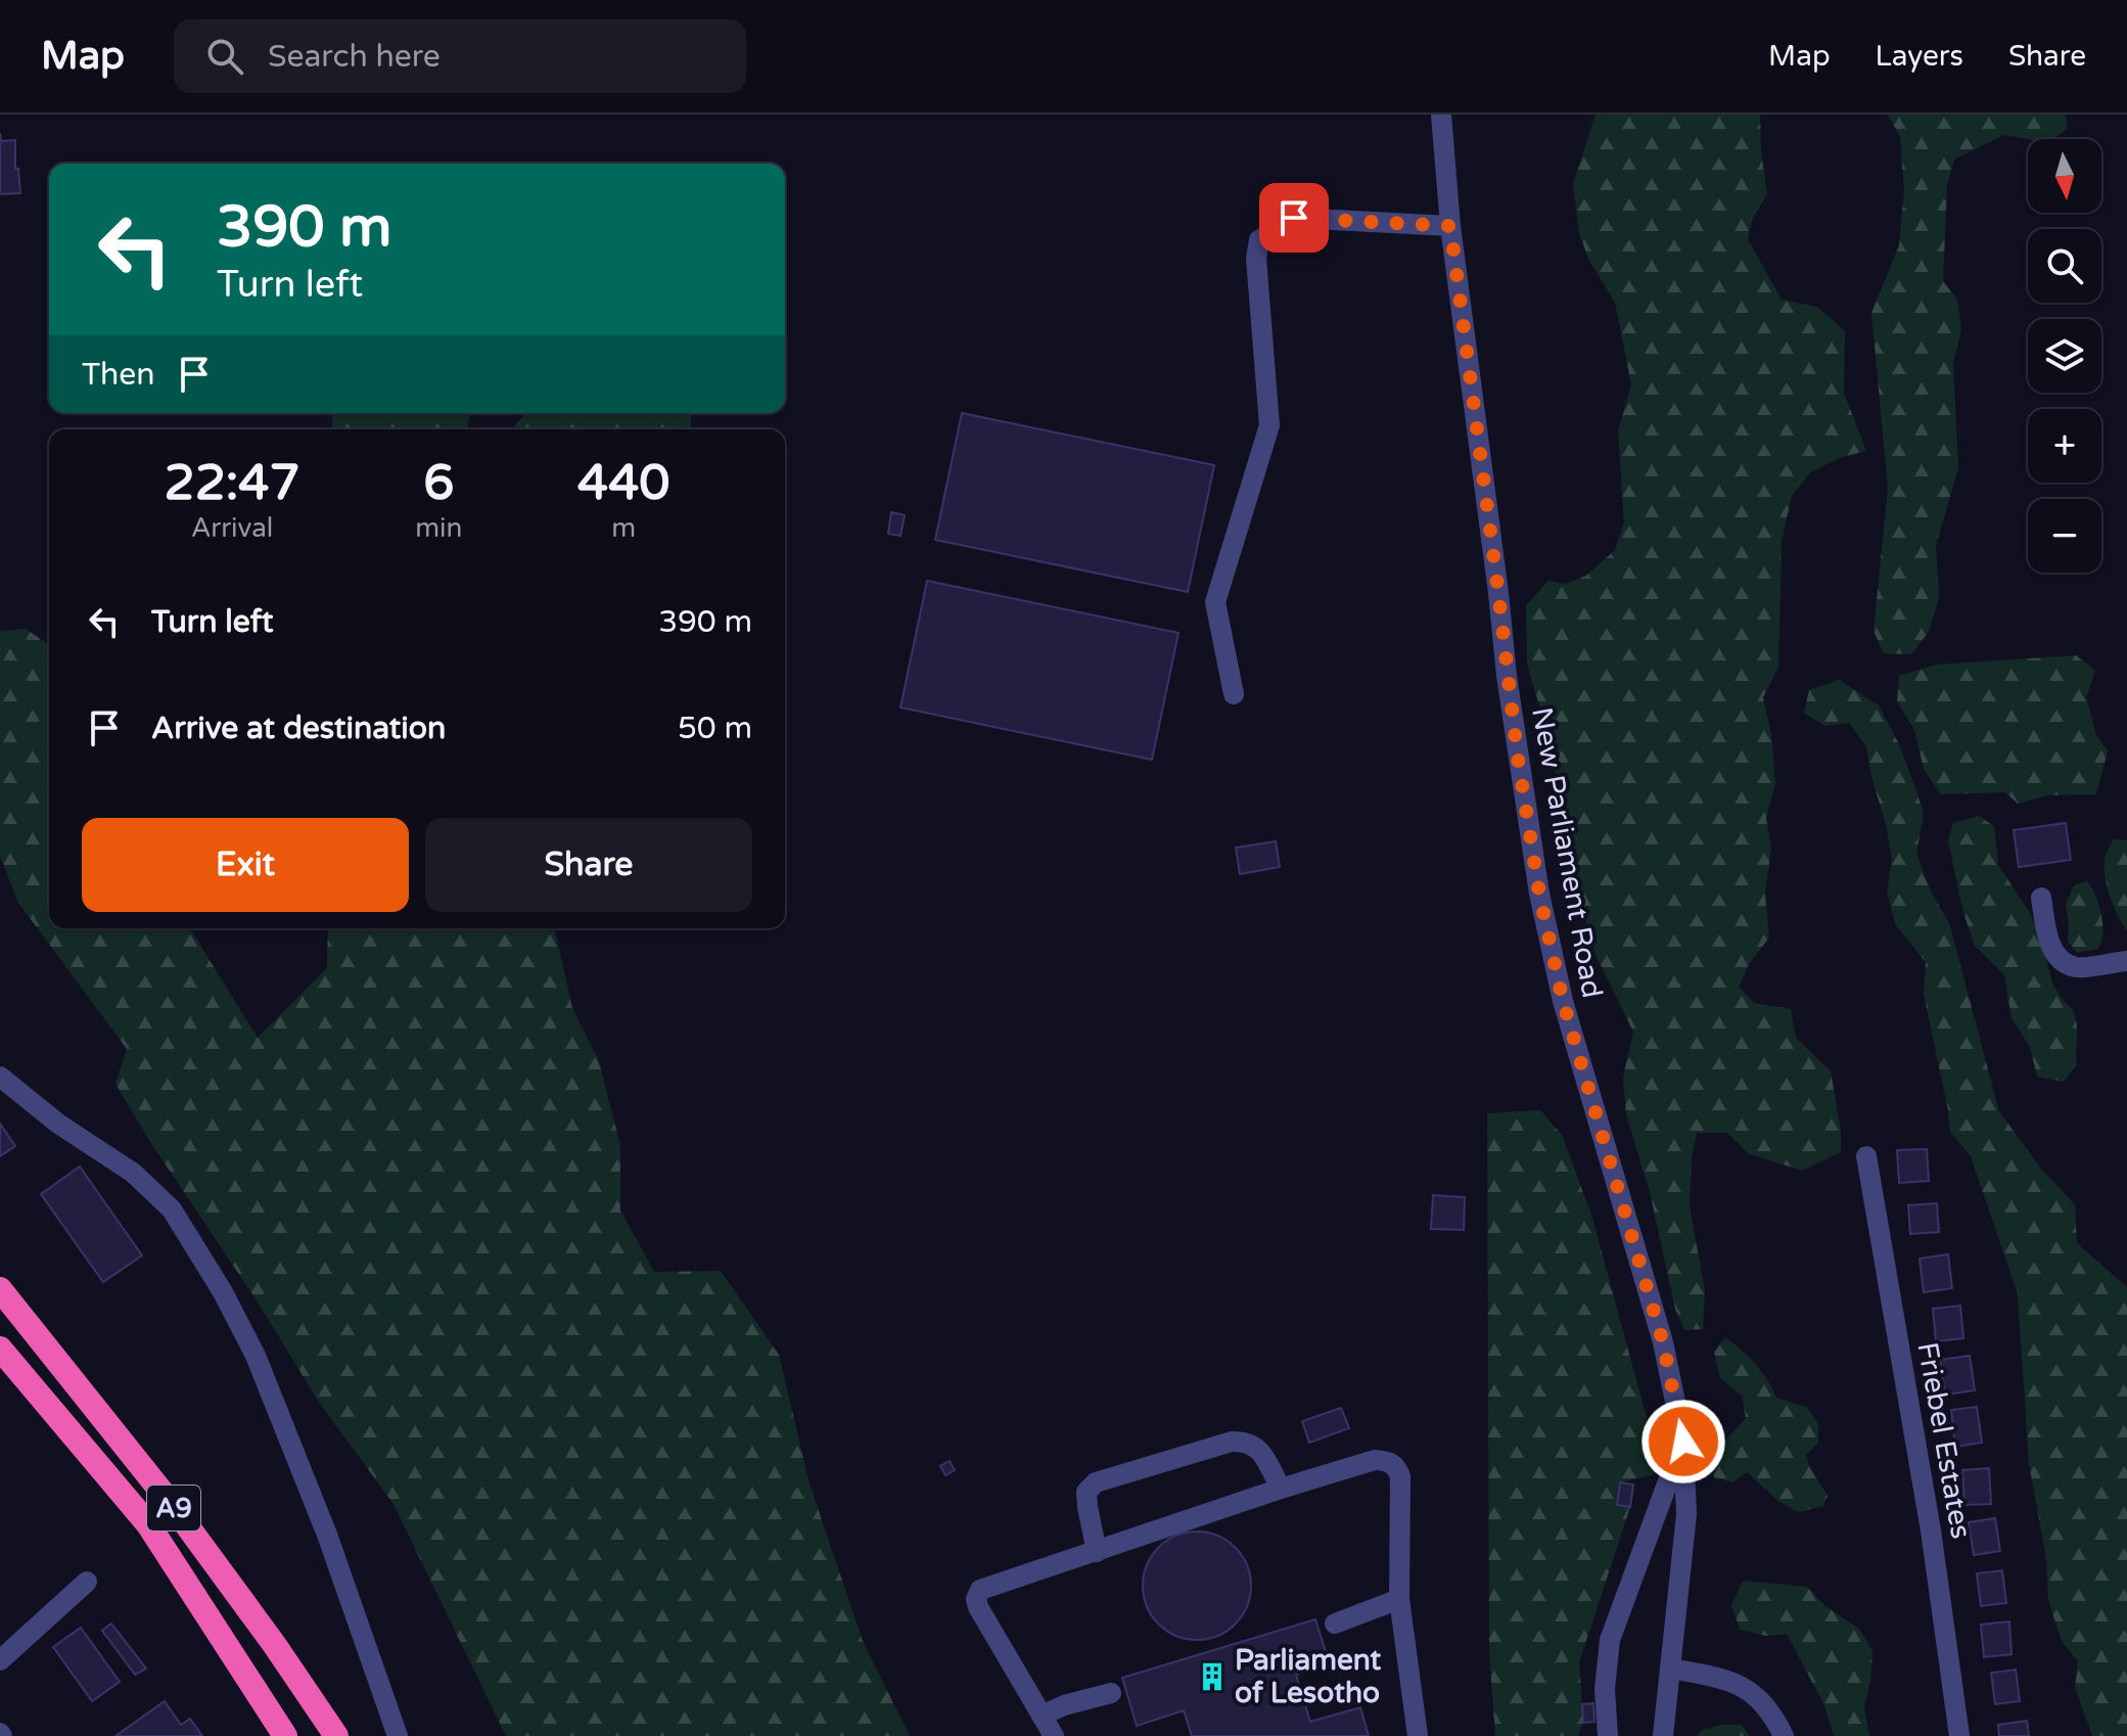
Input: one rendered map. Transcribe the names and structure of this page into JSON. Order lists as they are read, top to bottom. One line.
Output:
{"streets":{"highway":["A9"],"street":["New Parliament Road","Friebel Estates"]},"places":{"building":["Parliament of Lesotho"]},"north":"bottom","page":{"header":"Map","search":"Search here","nav":["Map","Layers","Share"],"map_buttons":["+","−"],"turn":["390 m","Turn left"],"then":"Then","eta":["22:47","Arrival","6","min","440","m"],"list":[{"name":"Turn left","value":"390 m"},{"name":"Arrive at destination","value":"50 m"}],"buttons":["Exit","Share"]}}
